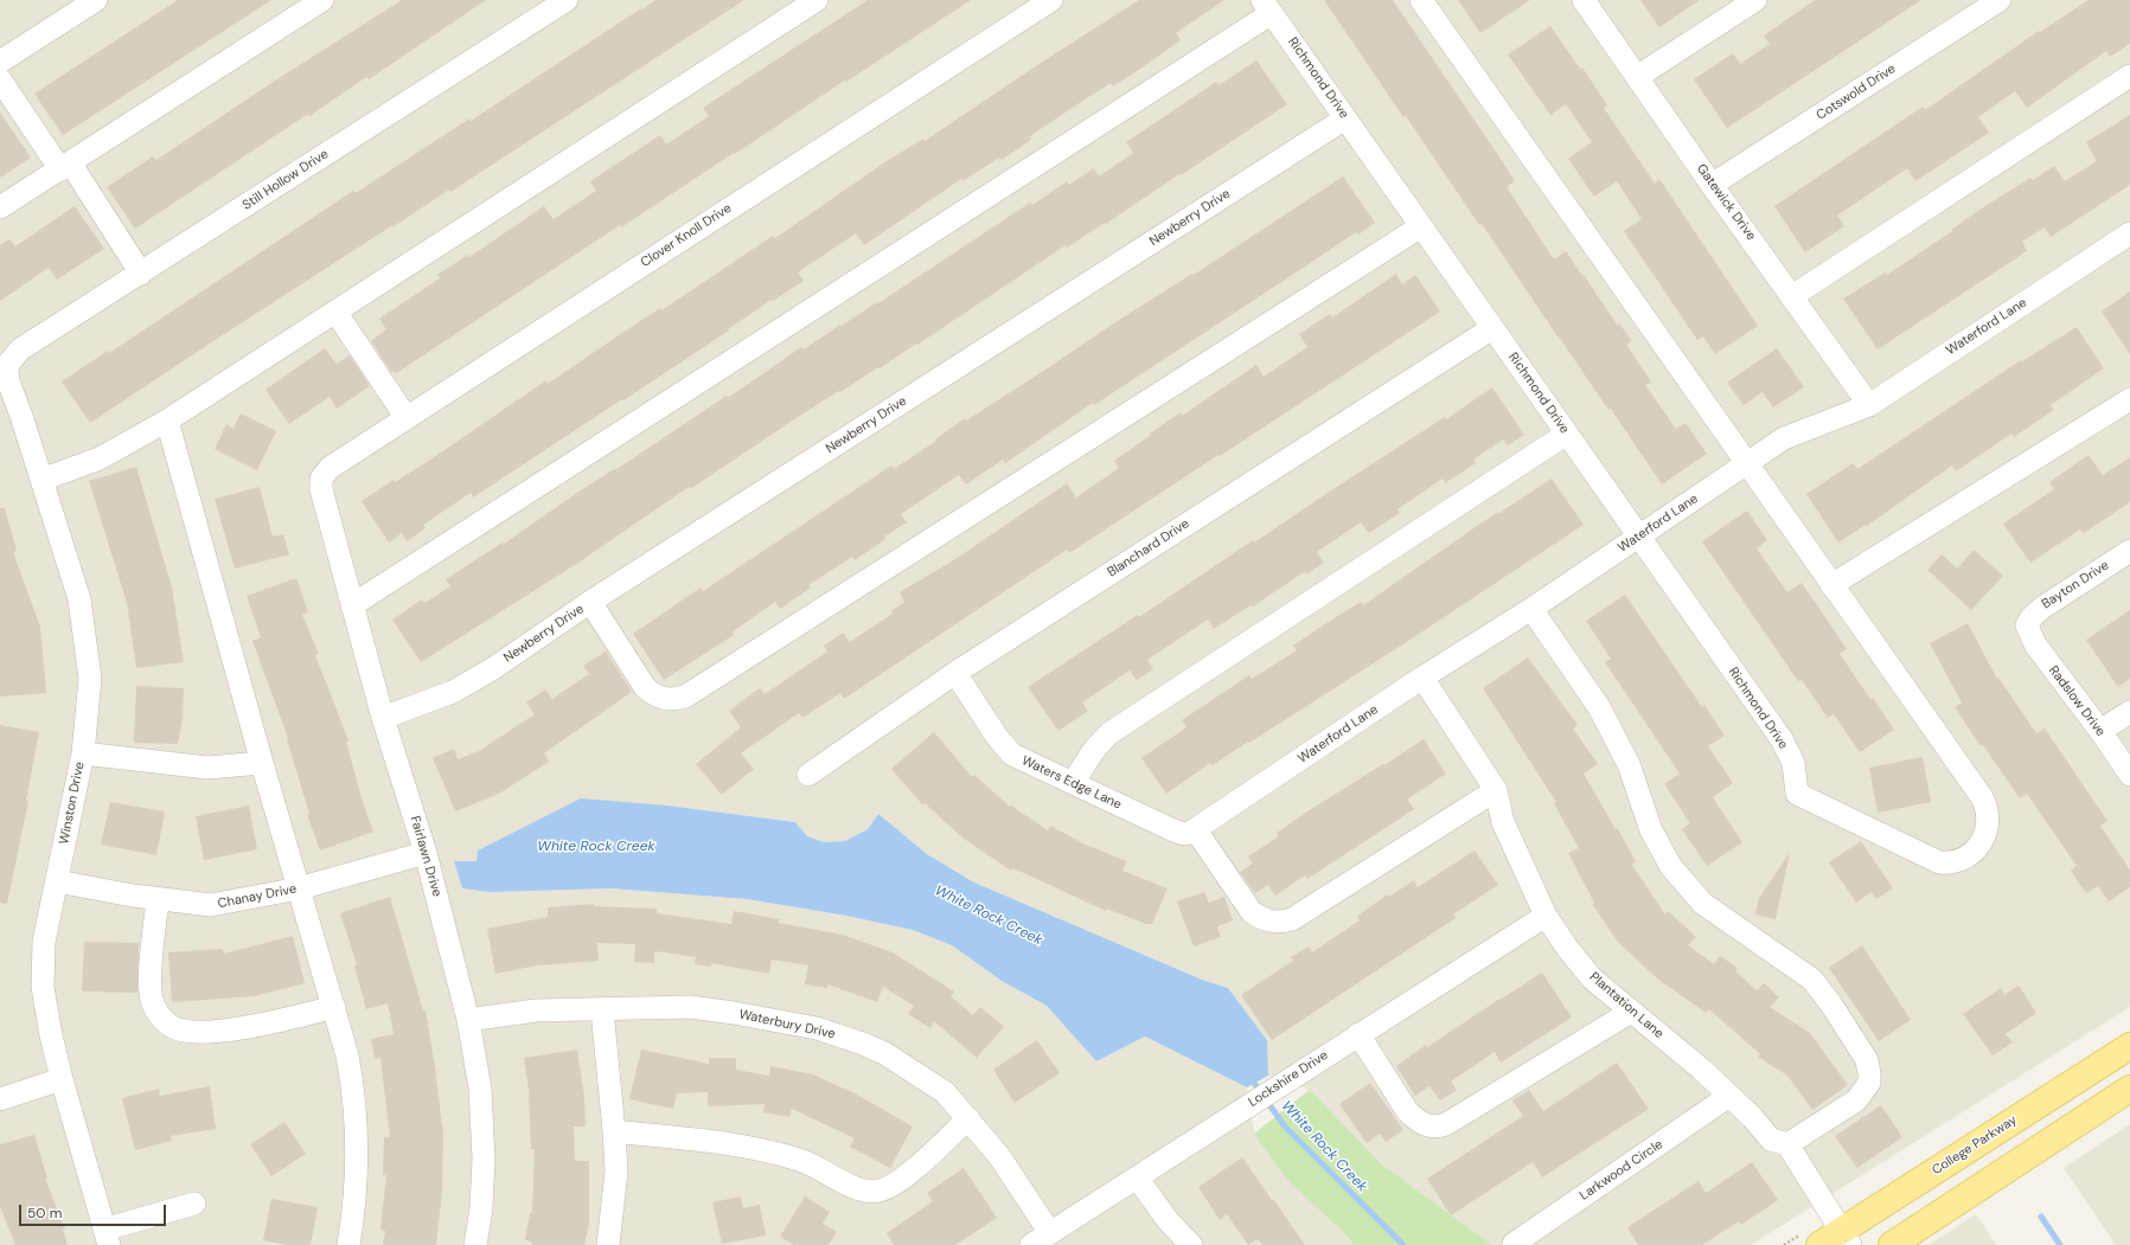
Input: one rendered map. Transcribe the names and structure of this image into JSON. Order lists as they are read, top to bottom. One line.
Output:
{"streets":{"main road":["College Parkway"],"street":["Richmond Drive","Cotswold Drive","Still Hollow Drive","Gatewick Drive","Newberry Drive","Clover Knoll Drive","Waterford Lane","Blanchard Drive","Bayton Drive","Radslow Drive","Waters Edge Lane","Winston Drive","Fairlawn Drive","Chanay Drive","Plantation Lane","Waterbury Drive","Lockshire Drive","Larkwood Circle"]},"crossings":[["Richmond Drive","Newberry Drive"],["Richmond Drive","Waterford Lane"],["Richmond Drive","Blanchard Drive"],["Cotswold Drive","Gatewick Drive"],["Still Hollow Drive","Winston Drive"],["Gatewick Drive","Waterford Lane"],["Newberry Drive","Fairlawn Drive"],["Clover Knoll Drive","Fairlawn Drive"],["Waterford Lane","Waters Edge Lane"],["Waterford Lane","Plantation Lane"],["Blanchard Drive","Waters Edge Lane"],["Bayton Drive","Radslow Drive"],["Winston Drive","Chanay Drive"],["Fairlawn Drive","Chanay Drive"],["Fairlawn Drive","Waterbury Drive"],["Plantation Lane","Lockshire Drive"],["Plantation Lane","Larkwood Circle"],["Waterbury Drive","Lockshire Drive"]],"water":["White Rock Creek"],"scale_bar":"50 m"}
